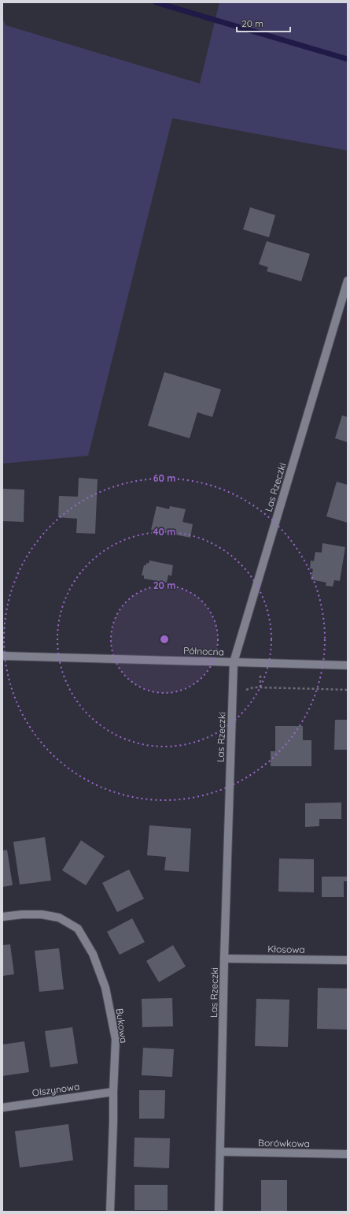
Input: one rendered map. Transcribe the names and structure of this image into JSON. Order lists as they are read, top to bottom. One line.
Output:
{"streets":{"street":["Las Rzeczki","Północna","Kłosowa","Bukowa","Olszynowa","Borówkowa"]},"crossings":[["Las Rzeczki","Północna"],["Las Rzeczki","Kłosowa"],["Las Rzeczki","Borówkowa"],["Bukowa","Olszynowa"]],"scale_bar":"20 m","rings":["60 m","40 m","20 m"]}
